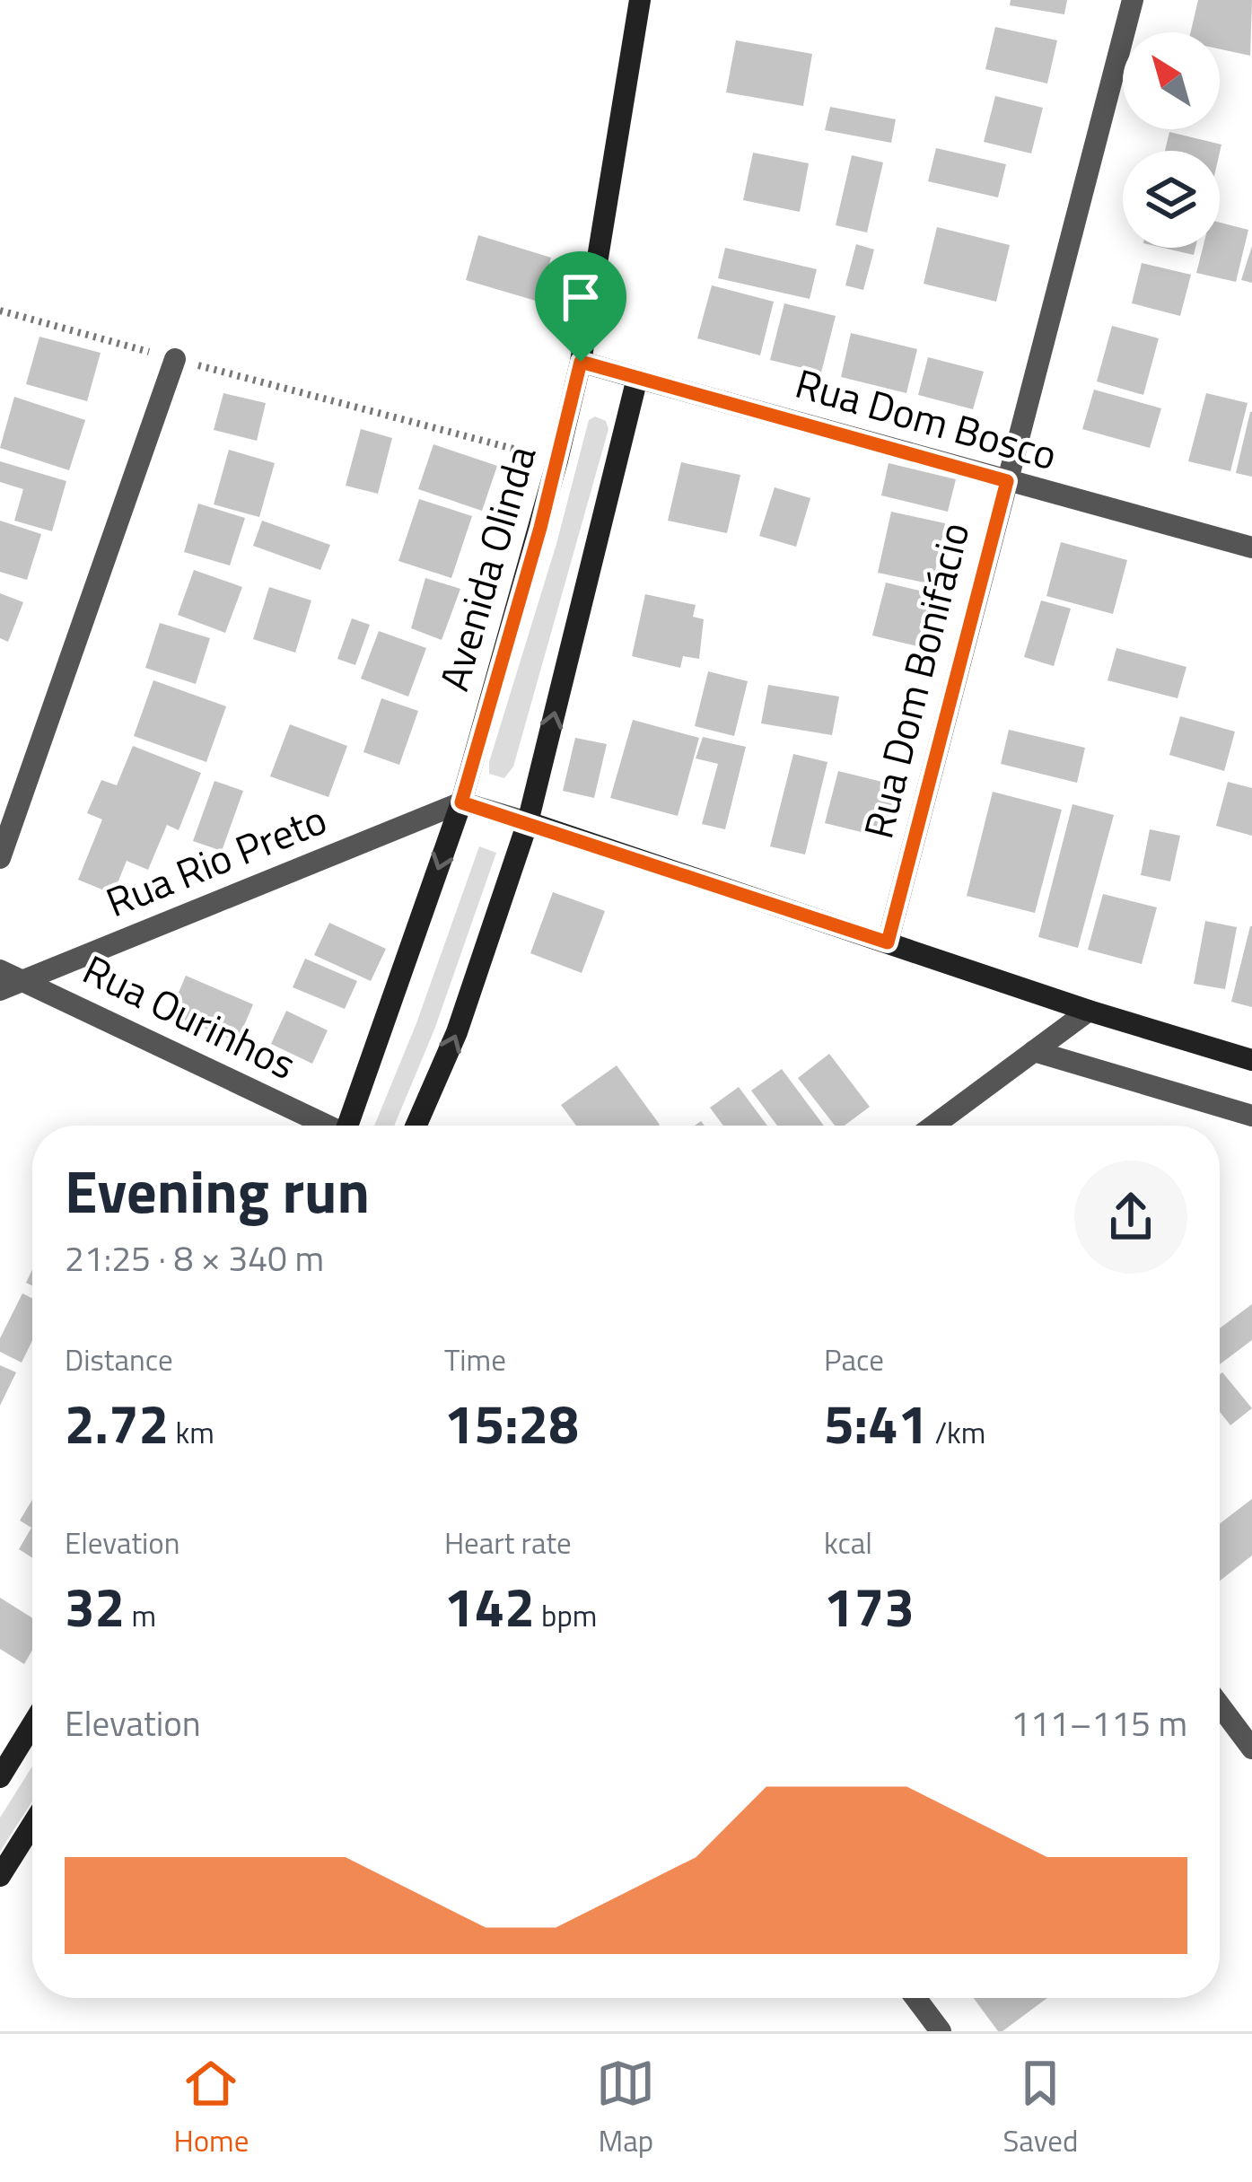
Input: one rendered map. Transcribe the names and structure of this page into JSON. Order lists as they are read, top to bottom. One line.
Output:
{"streets":{"street":["Rua Dom Bosco","Avenida Olinda","Rua Dom Bonifácio","Rua Rio Preto","Rua Ourinhos"]},"crossings":[["Rua Dom Bosco","Avenida Olinda"],["Rua Dom Bosco","Rua Dom Bonifácio"],["Avenida Olinda","Rua Rio Preto"],["Rua Rio Preto","Rua Ourinhos"]],"north":"top left","page":{"heading":["Evening run","21:25 · 8 × 340 m"],"stats":[["Distance","2.72 km"],["Time","15:28"],["Pace","5:41 /km"],["Elevation","32 m"],["Heart rate","142 bpm"],["kcal","173"]],"chart":["Elevation","111–115 m"],"tabs":["Home","Map","Saved"]}}
